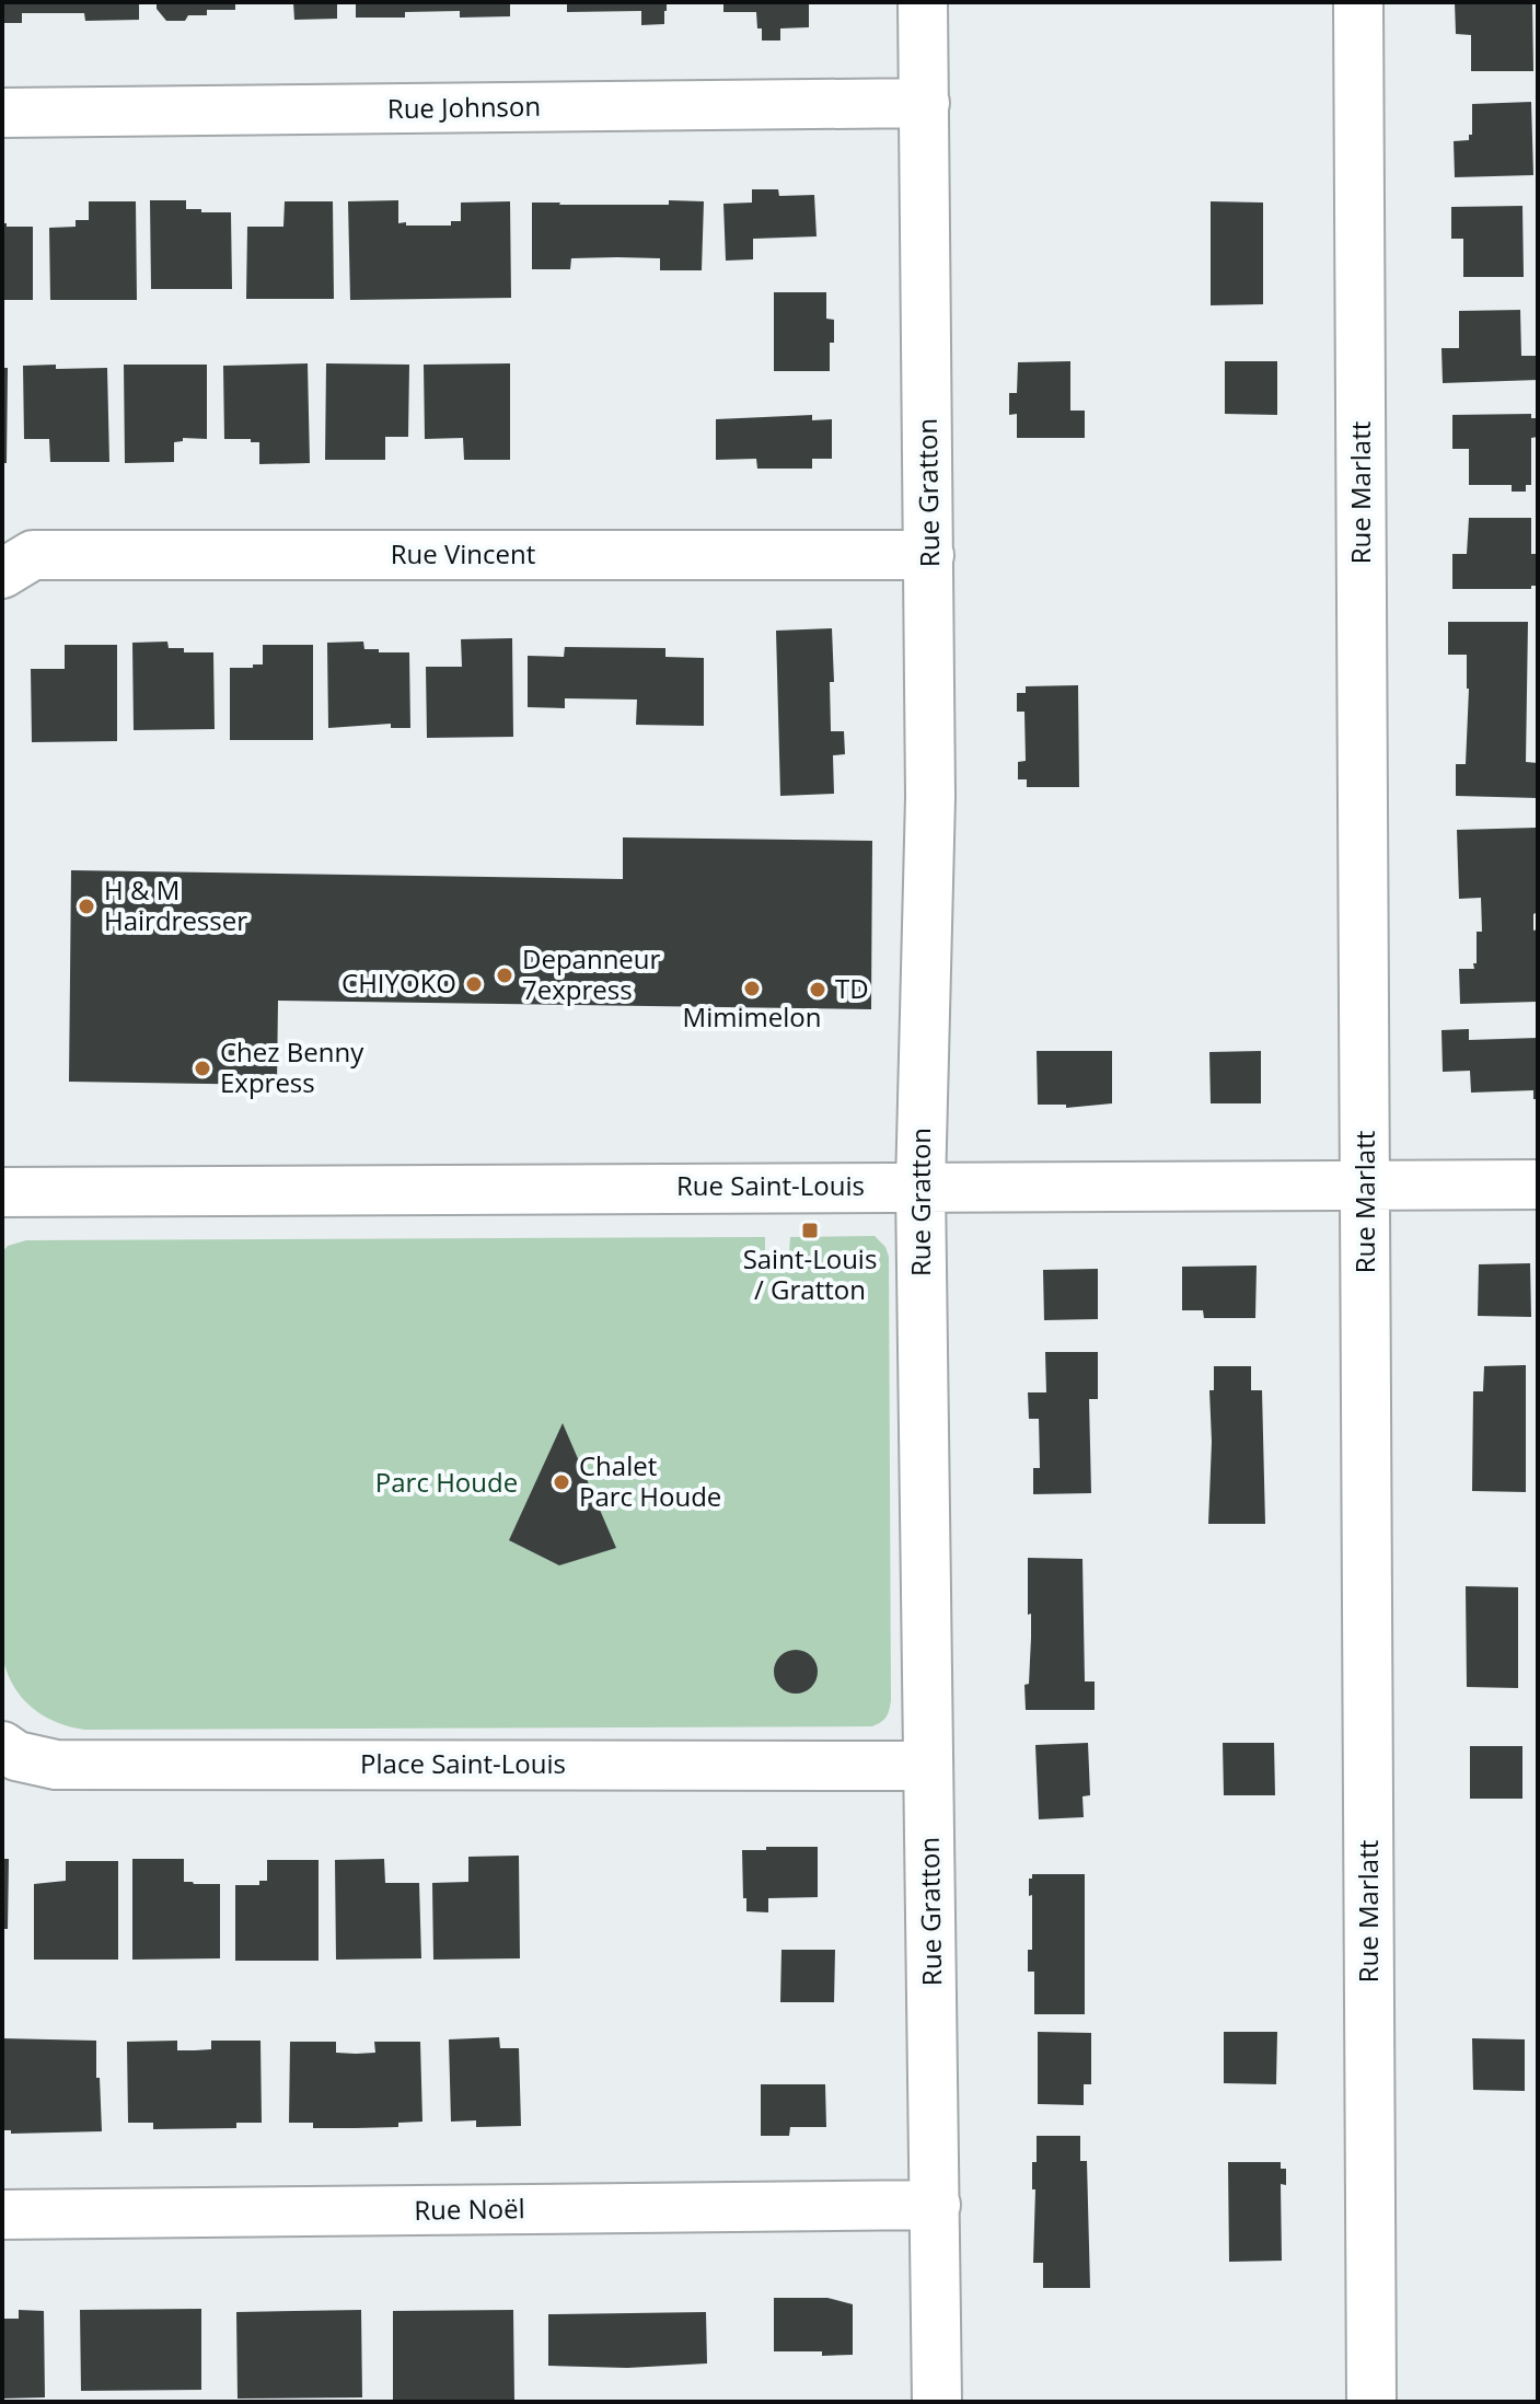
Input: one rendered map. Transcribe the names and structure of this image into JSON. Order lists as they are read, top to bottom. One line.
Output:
{"streets":{"street":["Rue Johnson","Rue Gratton","Rue Marlatt","Rue Vincent","Rue Saint-Louis","Place Saint-Louis","Rue Noël"]},"crossings":[["Rue Johnson","Rue Gratton"],["Rue Gratton","Rue Vincent"],["Rue Gratton","Rue Saint-Louis"],["Rue Gratton","Place Saint-Louis"],["Rue Gratton","Rue Noël"],["Rue Marlatt","Rue Saint-Louis"]],"parks":["Parc Houde"],"places":{"other":["H & M Hairdresser","Depanneur 7express","CHIYOKO","Mimimelon","TD","Chez Benny Express","Chalet Parc Houde"],"transit":["Saint-Louis / Gratton"]}}
